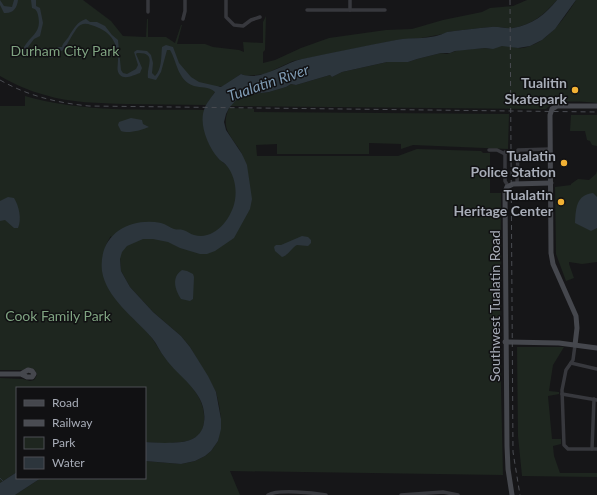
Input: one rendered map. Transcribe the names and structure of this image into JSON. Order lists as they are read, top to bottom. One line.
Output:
{"streets":{"main road":["Southwest Tualatin Road"]},"water":["Tualatin River"],"parks":["Durham City Park","Cook Family Park"],"places":["Tualitin Skatepark","Tualatin Police Station","Tualatin Heritage Center"],"legend":["Road","Railway","Park","Water"]}
